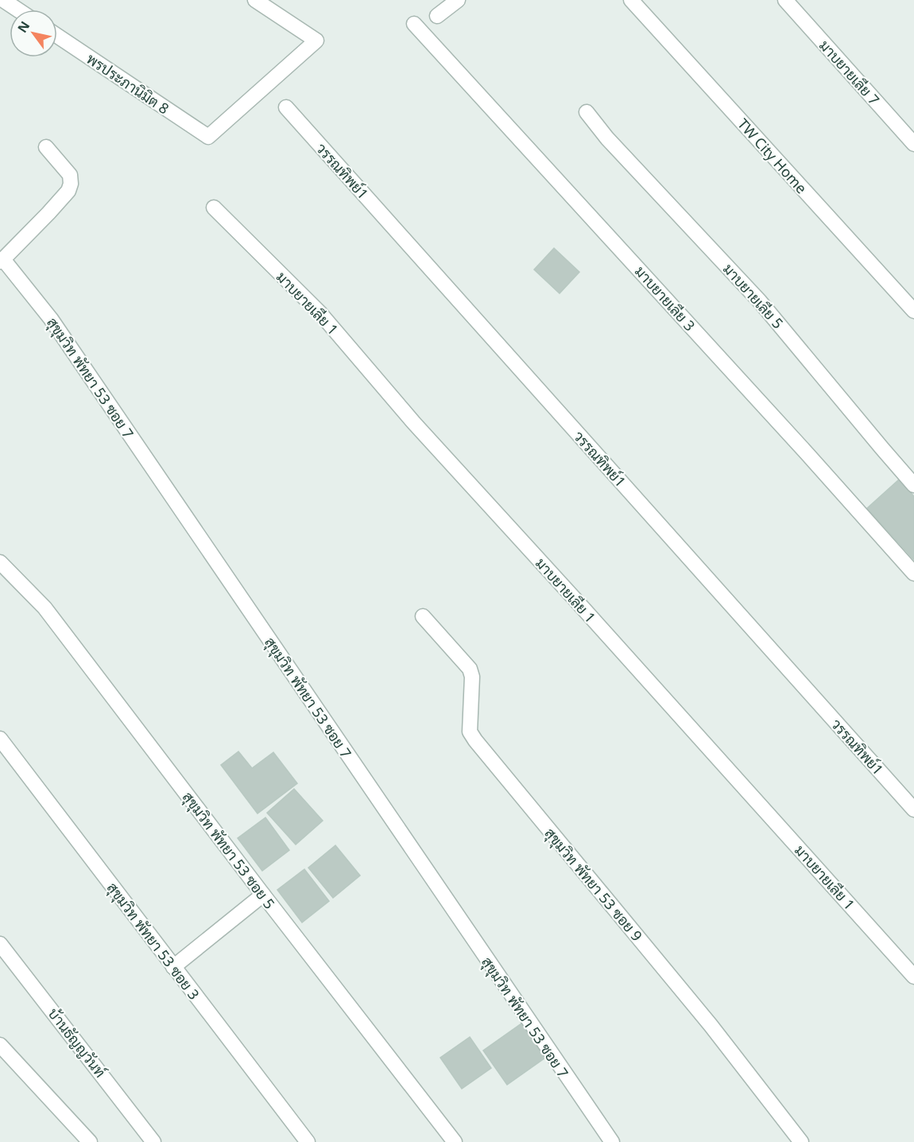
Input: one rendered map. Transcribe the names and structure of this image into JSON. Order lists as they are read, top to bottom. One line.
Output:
{"streets":{"street":["มาบยายเลีย 7","พรประภานิมิต 8","TW City Home","วรรณทิพย์1","มาบยายเลีย 5","มาบยายเลีย 3","มาบยายเลีย 1","สุขุมวิท พัทยา 53 ซอย 7","สุขุมวิท พัทยา 53 ซอย 5","สุขุมวิท พัทยา 53 ซอย 9","สุขุมวิท พัทยา 53 ซอย 3","บ้านธัญญวันท์"]},"north":"top left"}
